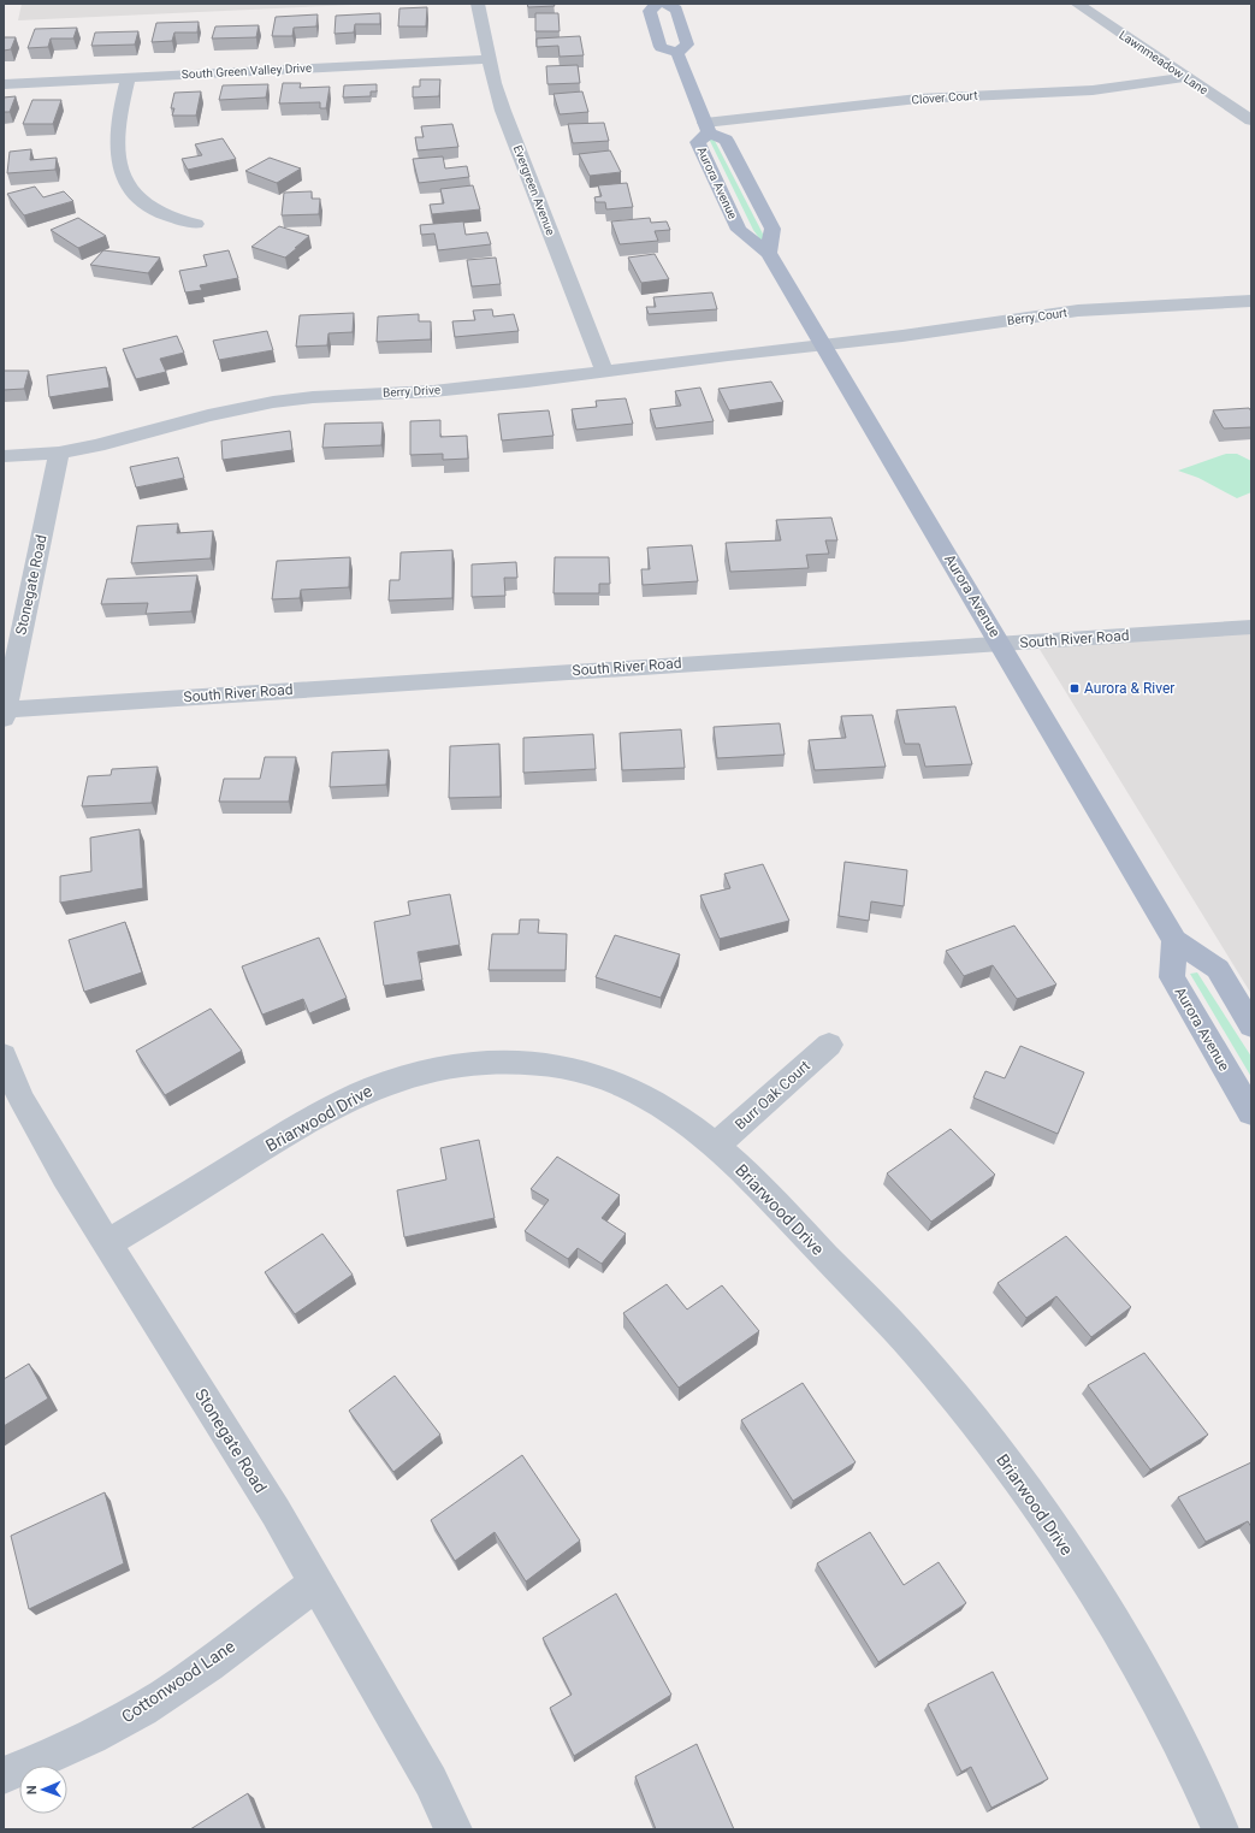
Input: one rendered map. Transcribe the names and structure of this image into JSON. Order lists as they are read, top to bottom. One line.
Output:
{"streets":{"main road":["Aurora Avenue"],"street":["Lawnmeadow Lane","South Green Valley Drive","Clover Court","Evergreen Avenue","Berry Court","Berry Drive","Stonegate Road","South River Road","Burr Oak Court","Briarwood Drive","Cottonwood Lane"]},"crossings":[["Lawnmeadow Lane","Clover Court"],["South Green Valley Drive","Evergreen Avenue"],["Clover Court","Aurora Avenue"],["Aurora Avenue","Berry Court"],["Aurora Avenue","Berry Drive"],["Aurora Avenue","South River Road"],["Evergreen Avenue","Berry Drive"],["Berry Court","Berry Drive"],["Berry Drive","Stonegate Road"],["Stonegate Road","South River Road"],["Stonegate Road","Briarwood Drive"],["Stonegate Road","Cottonwood Lane"],["Burr Oak Court","Briarwood Drive"]],"places":{"transit":["Aurora & River"]},"north":"left"}
